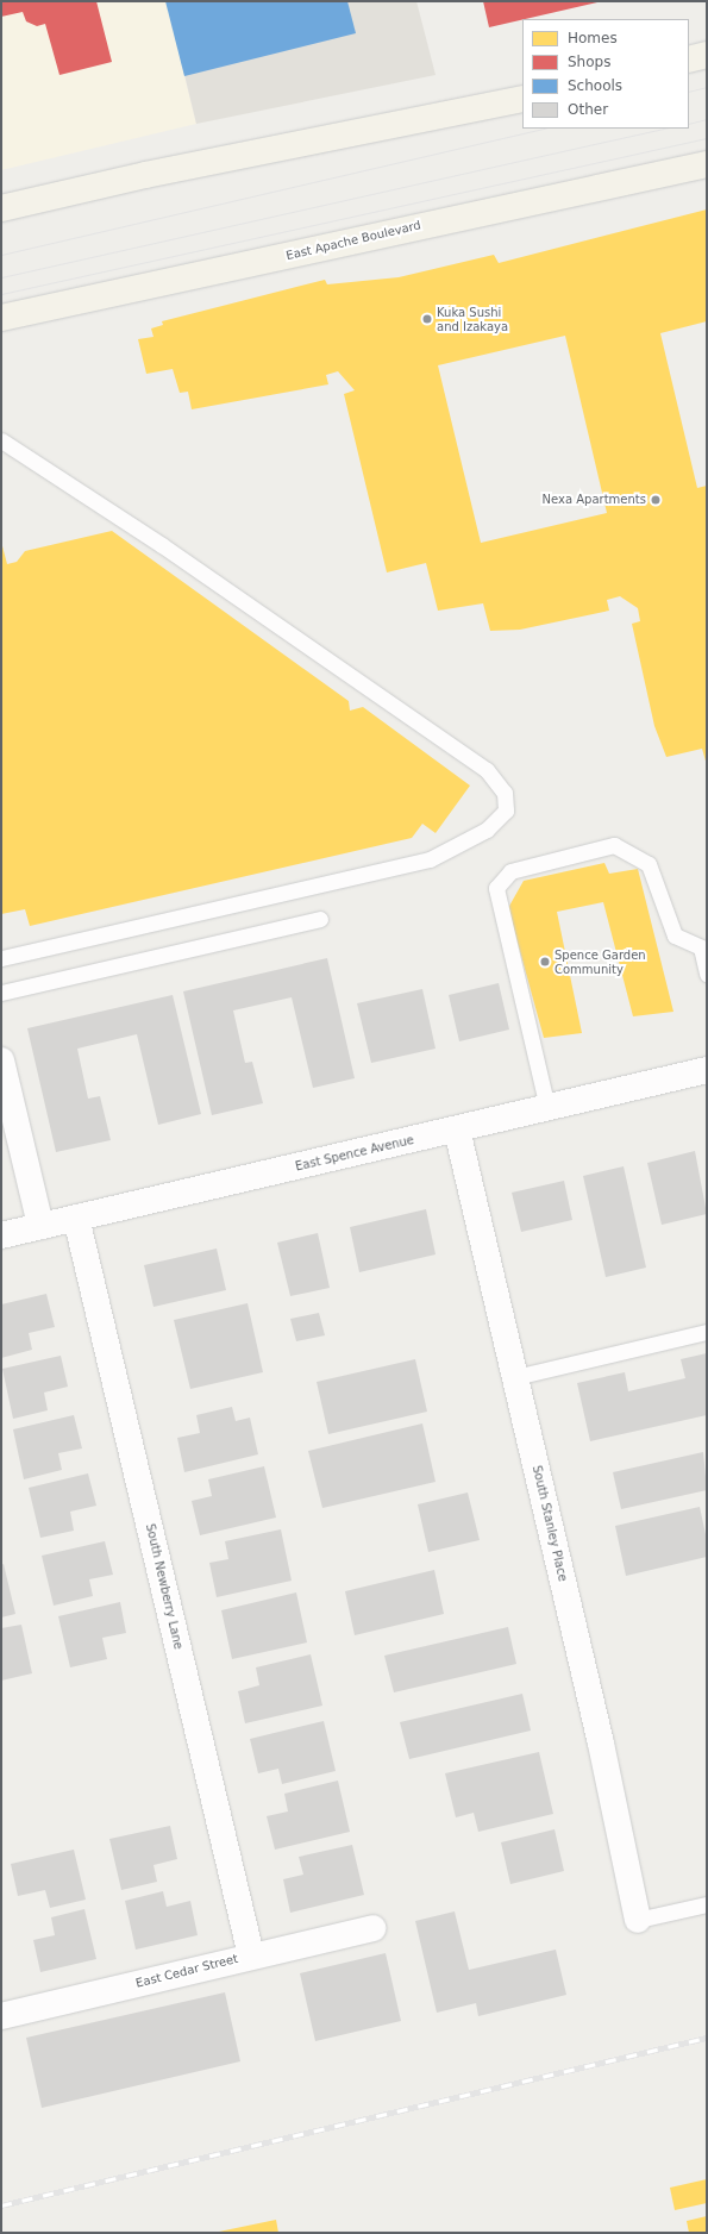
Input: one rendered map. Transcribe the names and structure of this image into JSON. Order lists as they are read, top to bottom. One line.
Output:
{"streets":{"main road":["East Apache Boulevard"],"street":["East Spence Avenue","South Stanley Place","South Newberry Lane","East Cedar Street"]},"crossings":[["East Spence Avenue","South Stanley Place"],["East Spence Avenue","South Newberry Lane"],["South Newberry Lane","East Cedar Street"]],"places":["Kuka Sushi and Izakaya","Nexa Apartments","Spence Garden Community"],"legend":["Homes","Shops","Schools","Other"]}
